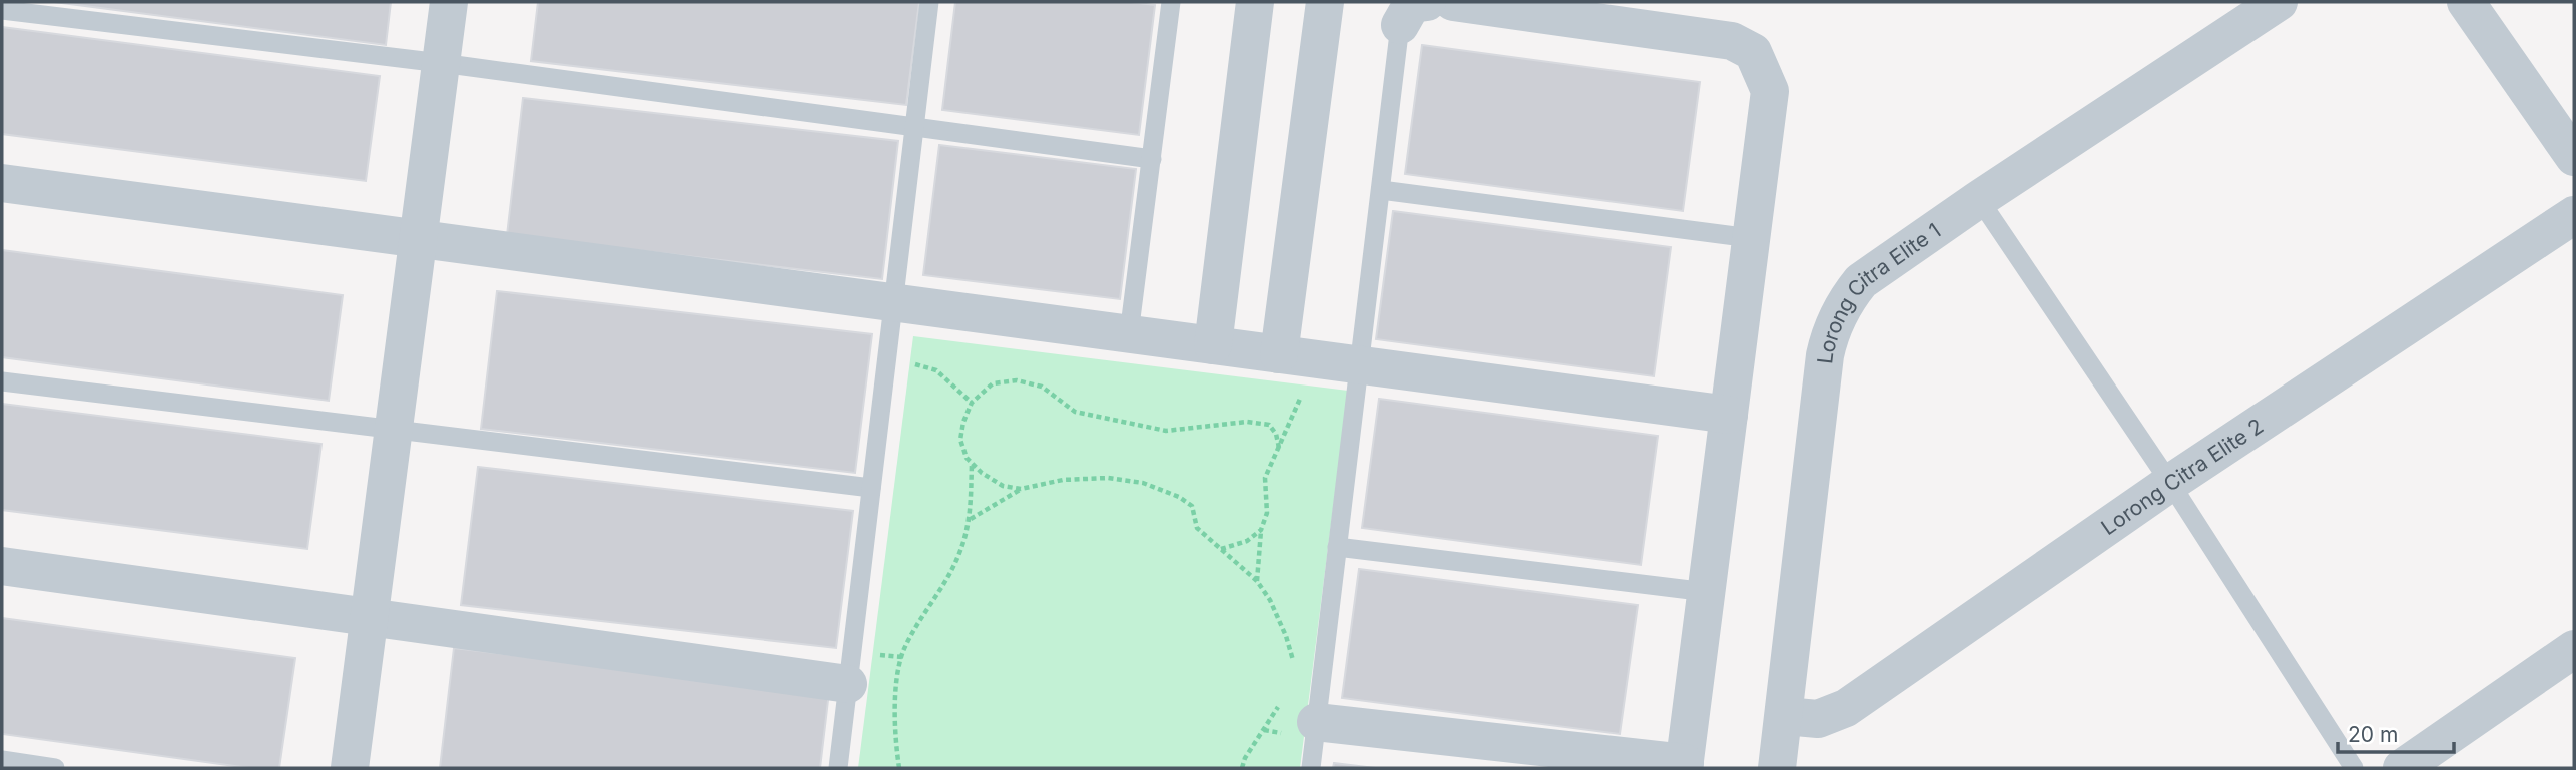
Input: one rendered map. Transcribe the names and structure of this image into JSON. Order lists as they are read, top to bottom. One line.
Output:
{"streets":{"street":["Lorong Citra Elite 1","Lorong Citra Elite 2"]},"crossings":[["Lorong Citra Elite 1","Lorong Citra Elite 2"]],"scale_bar":"20 m"}
